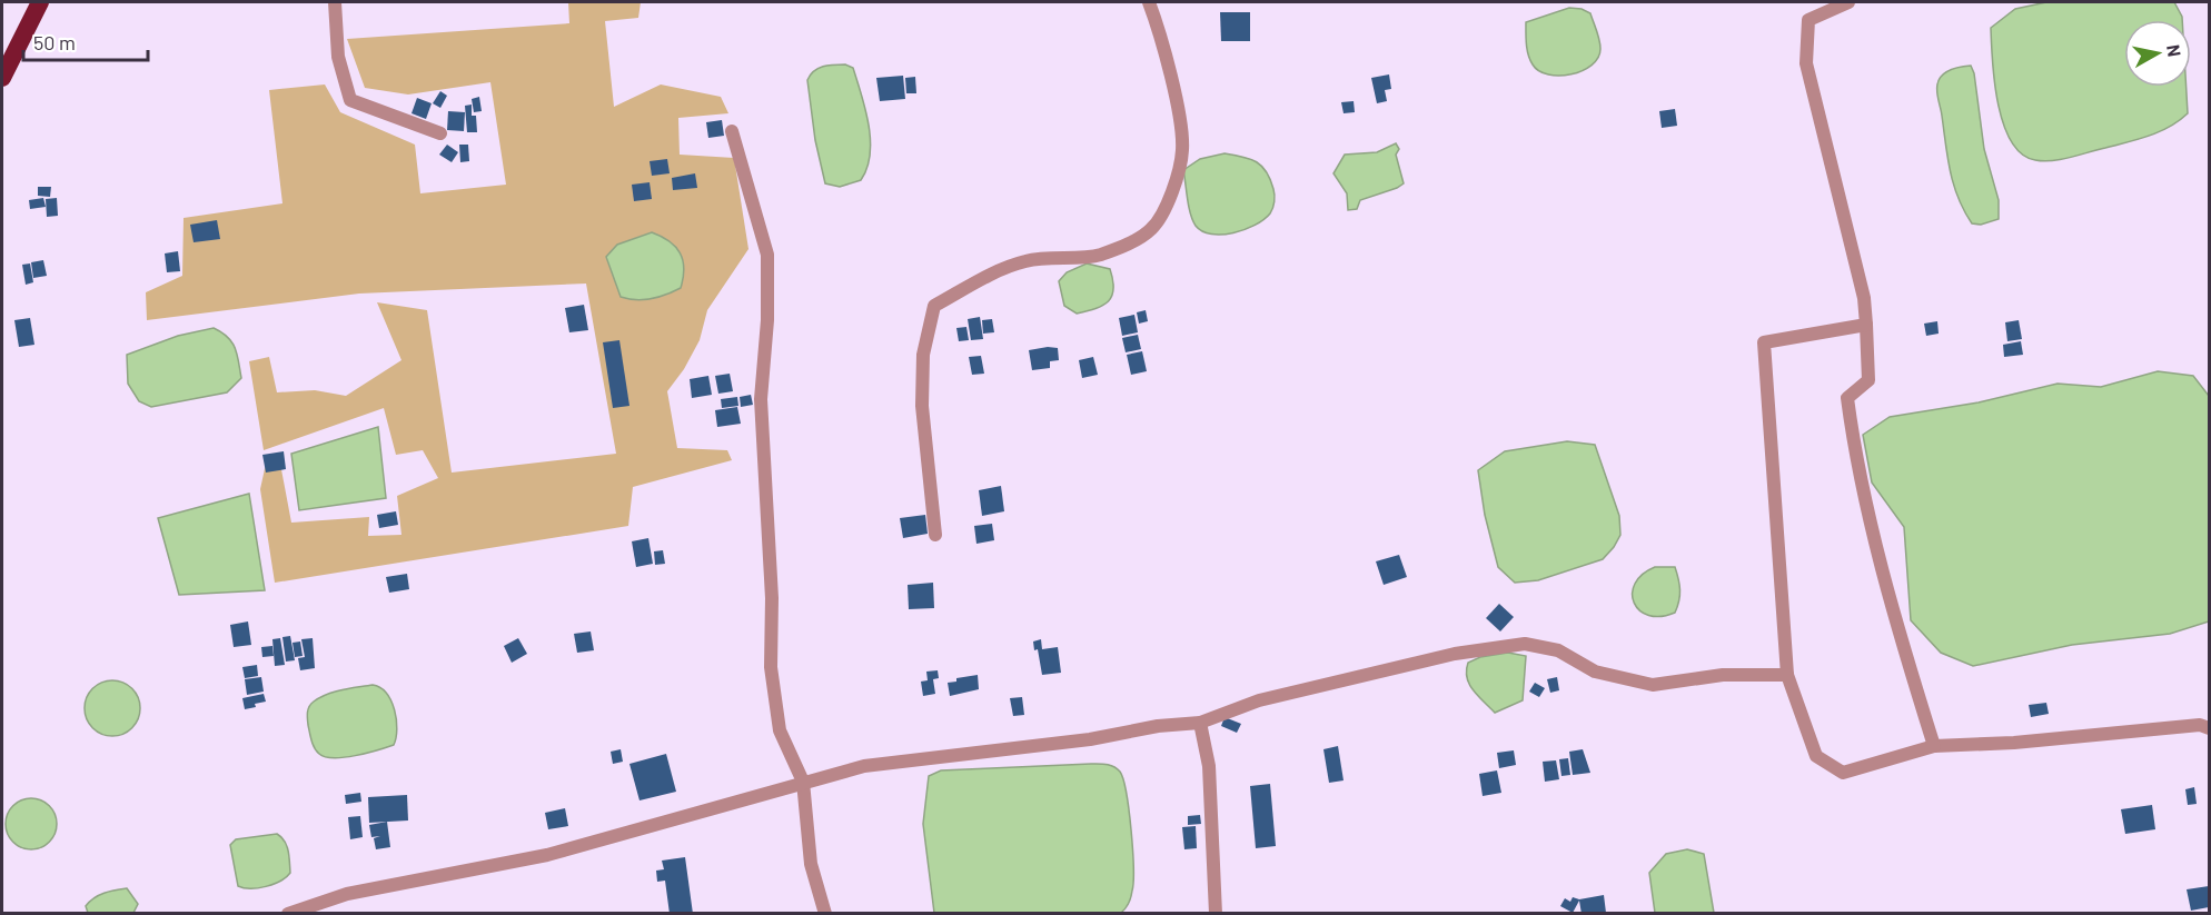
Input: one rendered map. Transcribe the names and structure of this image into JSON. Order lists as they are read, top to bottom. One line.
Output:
{"scale_bar":"50 m","north":"right"}
